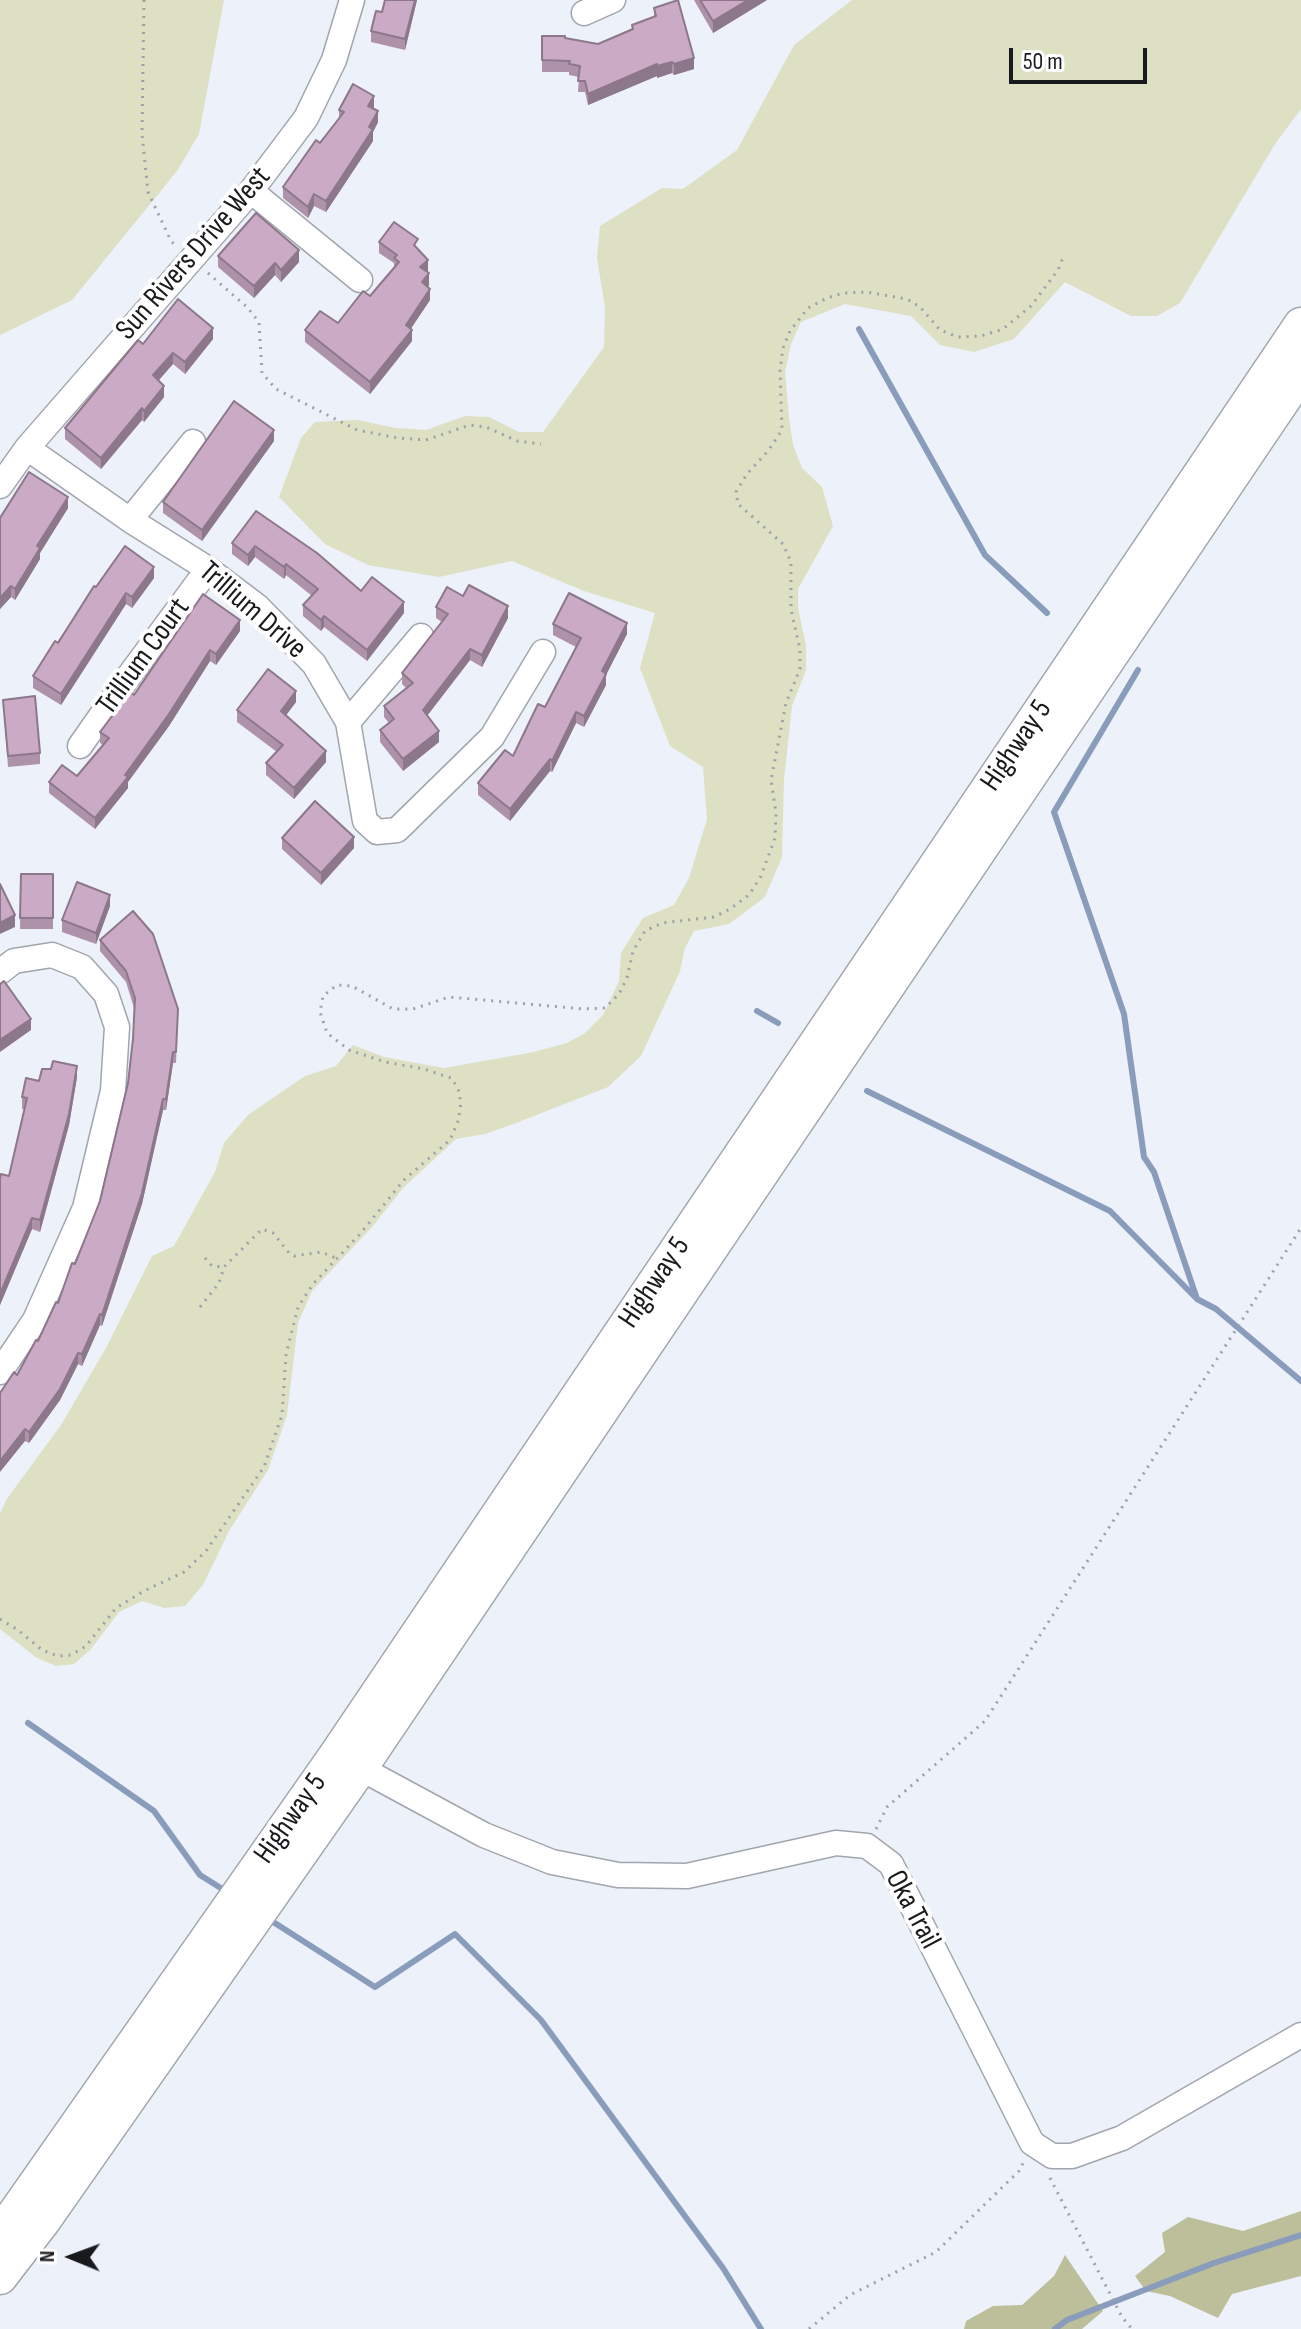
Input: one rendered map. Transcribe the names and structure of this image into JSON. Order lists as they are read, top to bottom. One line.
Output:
{"streets":{"highway":["Highway 5"],"street":["Sun Rivers Drive West","Trillium Drive","Trillium Court","Oka Trail"]},"crossings":[["Sun Rivers Drive West","Trillium Drive"],["Trillium Drive","Trillium Court"],["Highway 5","Oka Trail"]],"scale_bar":"50 m","north":"left"}
